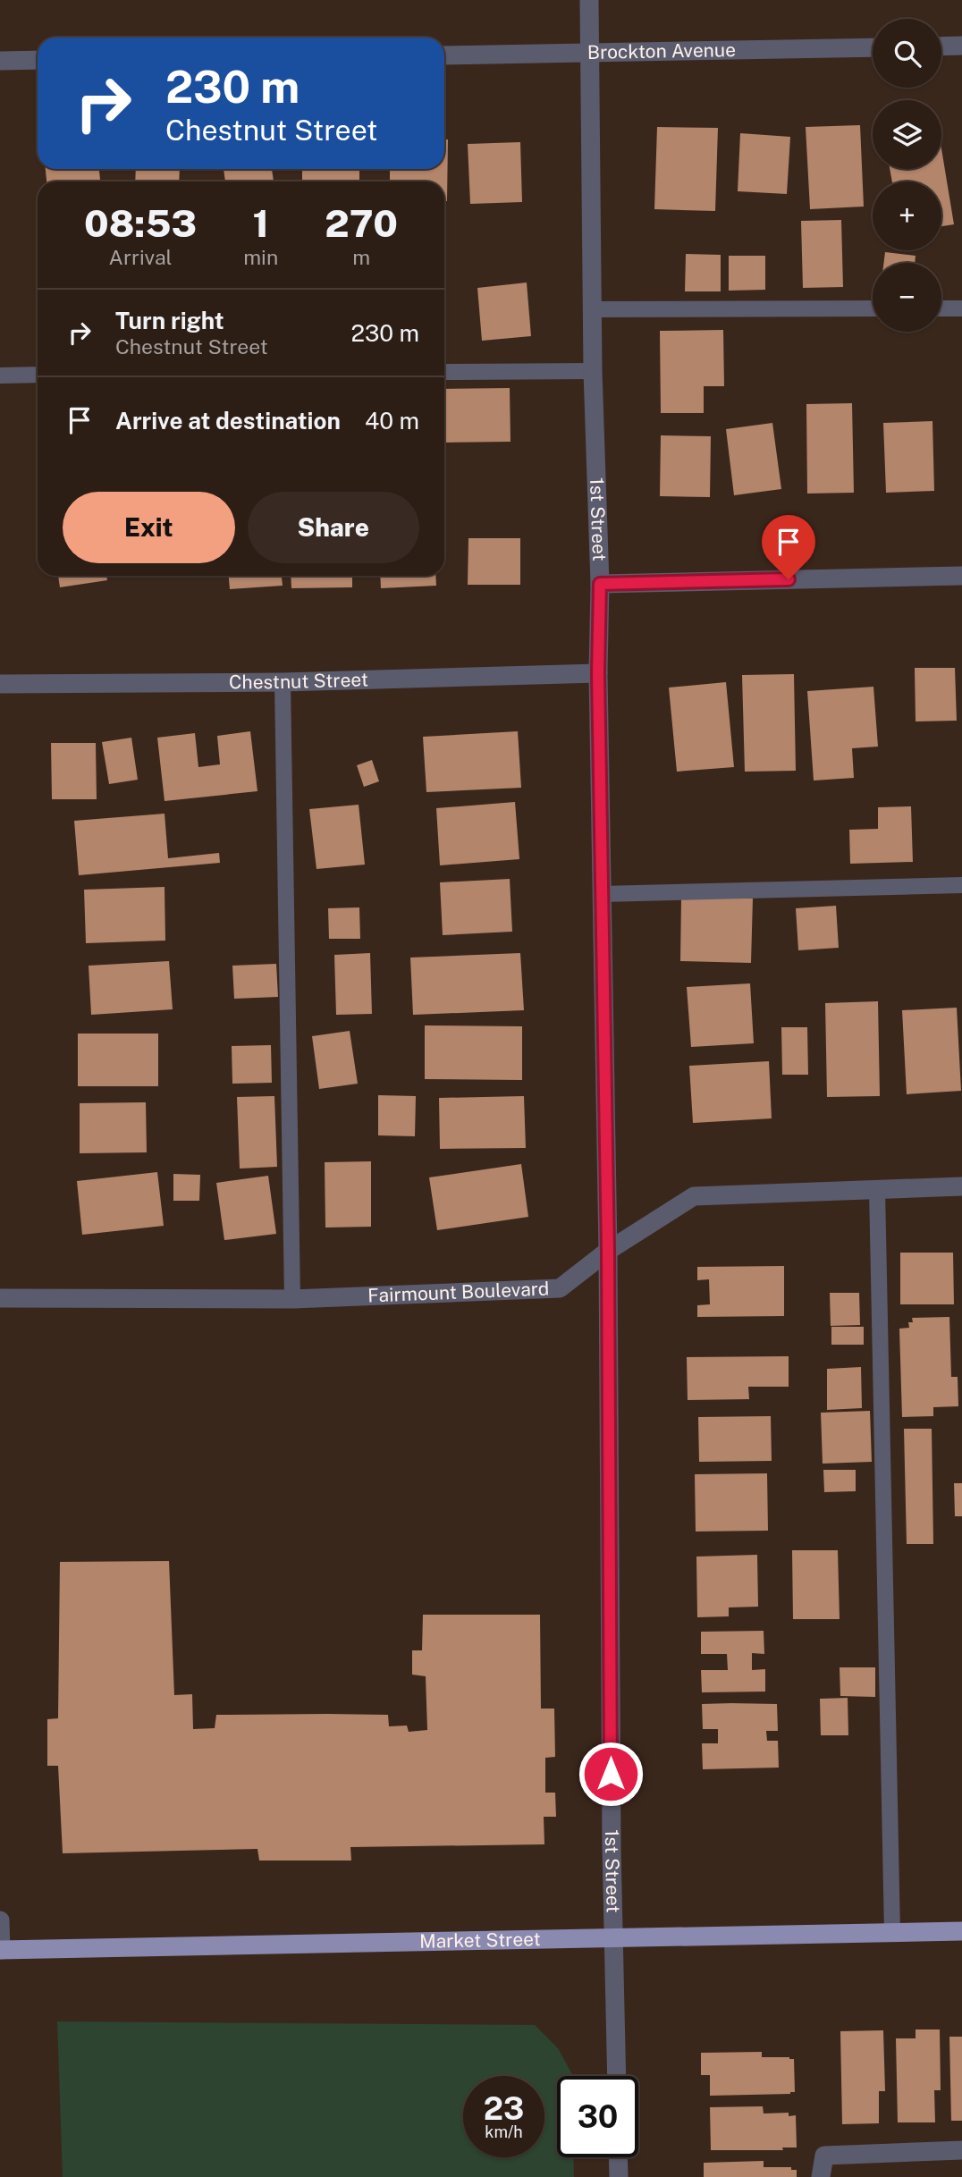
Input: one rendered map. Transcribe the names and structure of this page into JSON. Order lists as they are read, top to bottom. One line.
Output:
{"streets":{"main road":["Market Street"],"street":["Brockton Avenue","1st Street","Chestnut Street","Fairmount Boulevard"]},"crossings":[["Brockton Avenue","1st Street"],["1st Street","Chestnut Street"],["1st Street","Fairmount Boulevard"],["1st Street","Market Street"]],"page":{"map_buttons":["+","−"],"turn":["230 m","Chestnut Street"],"eta":["08:53","Arrival","1","min","270","m"],"list":[{"name":"Turn right","note":"Chestnut Street","value":"230 m"},{"name":"Arrive at destination","value":"40 m"}],"buttons":["Exit","Share"],"speed":"23 km/h","limit":"30"}}
